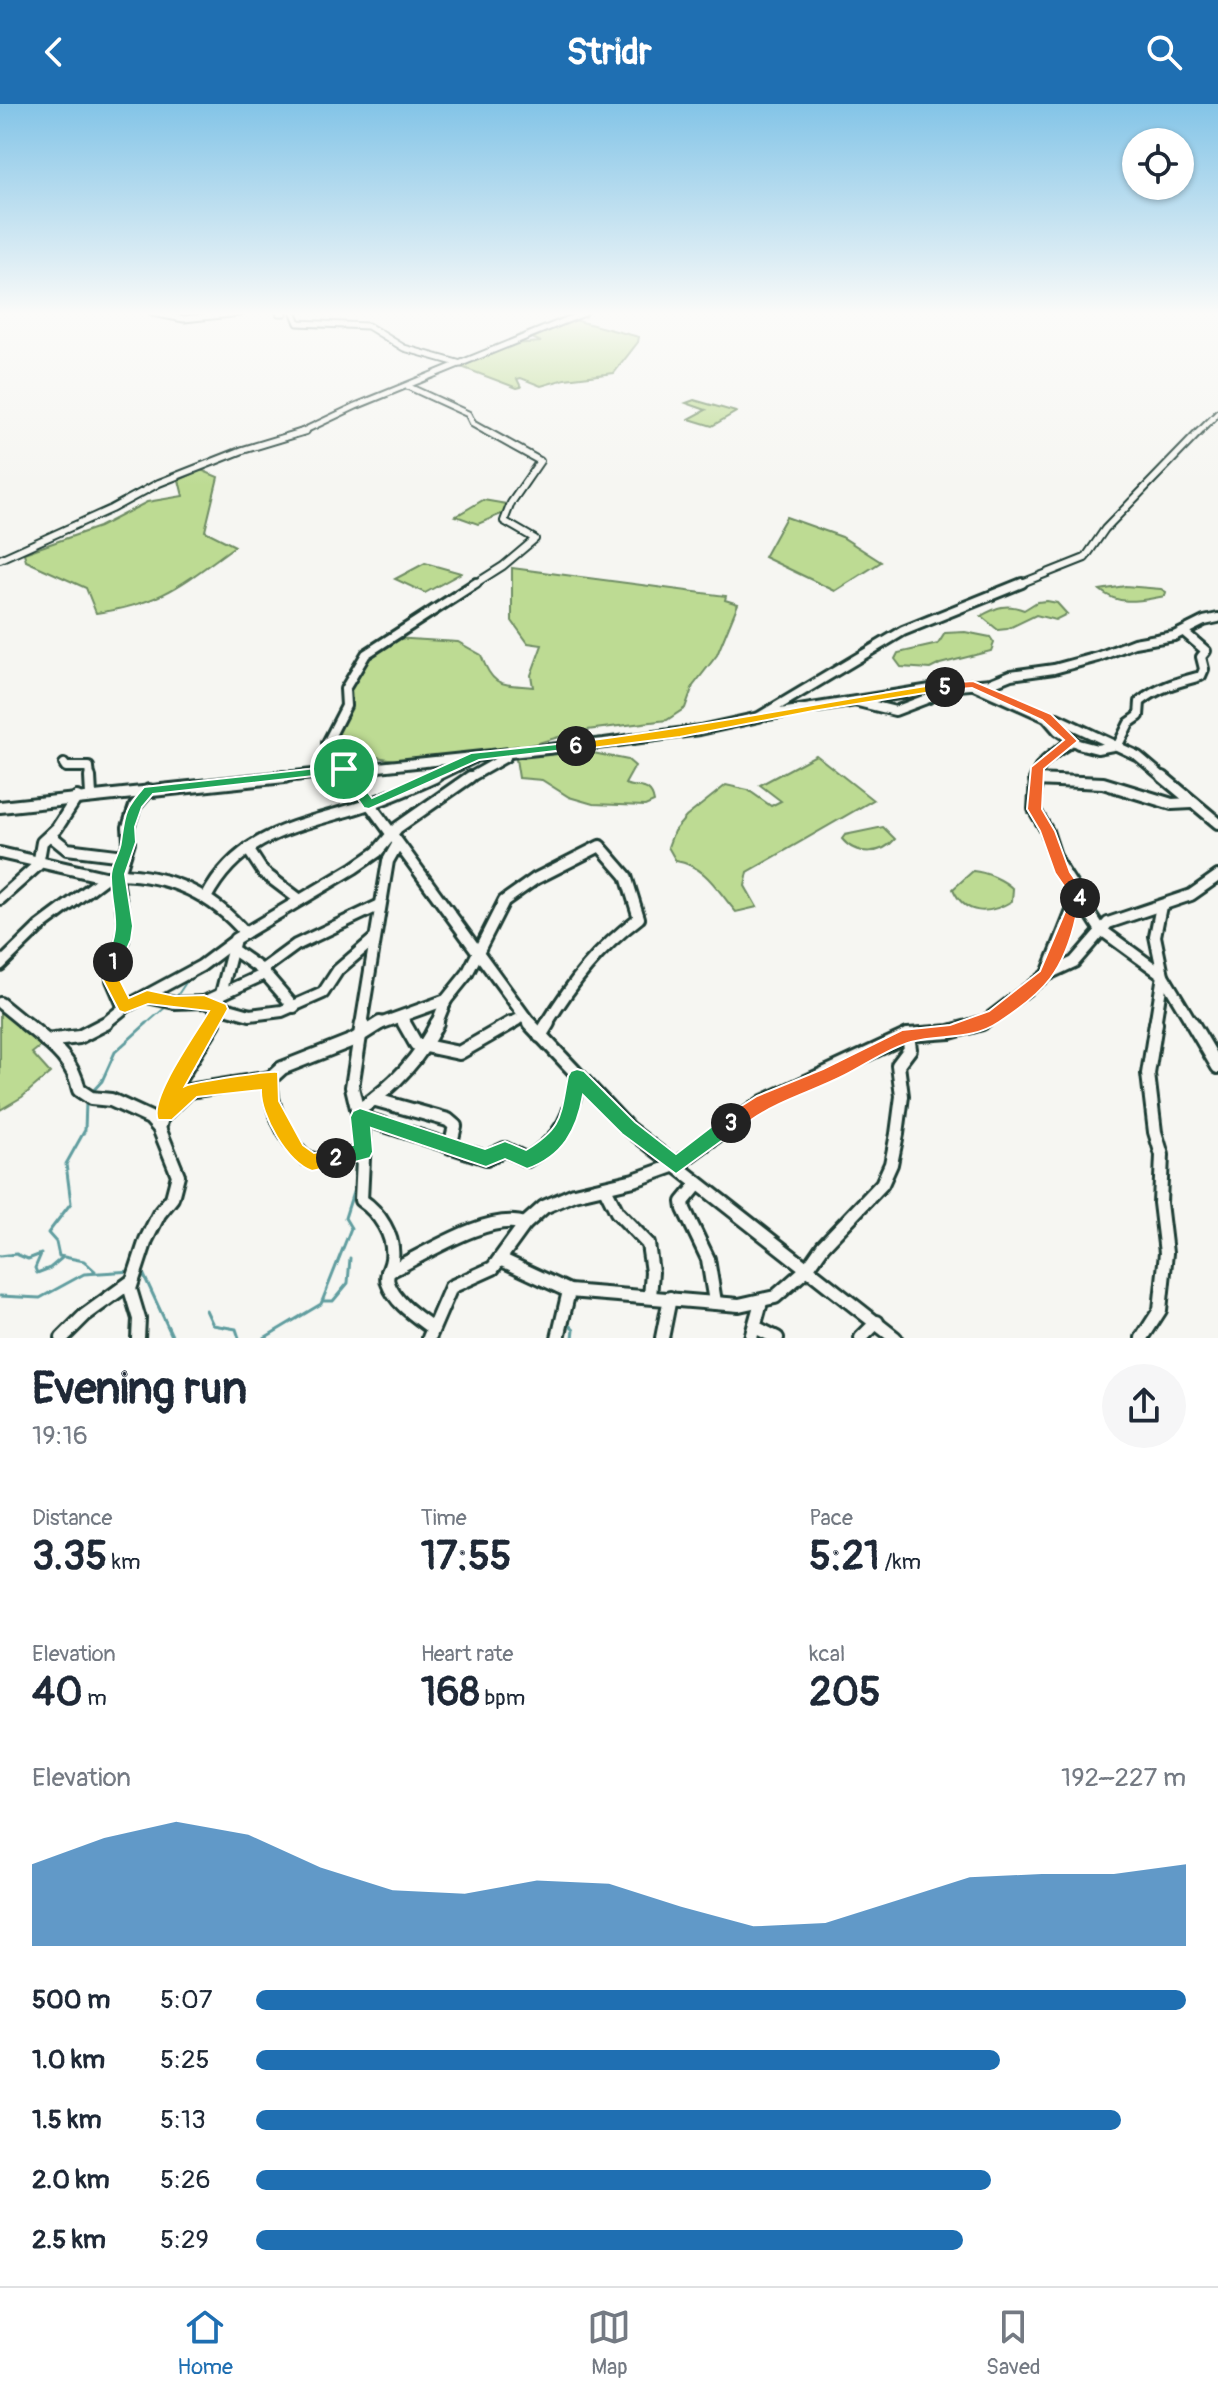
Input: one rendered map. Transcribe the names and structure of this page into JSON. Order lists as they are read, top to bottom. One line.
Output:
{"page":{"header":"Stridr","pins":["5","6","4","1","3","2"],"heading":["Evening run","19:16"],"stats":[["Distance","3.35 km"],["Time","17:55"],["Pace","5:21 /km"],["Elevation","40 m"],["Heart rate","168 bpm"],["kcal","205"]],"chart":["Elevation","192–227 m"],"list":[{"name":"500 m","note":"5:07"},{"name":"1.0 km","note":"5:25"},{"name":"1.5 km","note":"5:13"},{"name":"2.0 km","note":"5:26"},{"name":"2.5 km","note":"5:29"}],"tabs":["Home","Map","Saved"]}}
